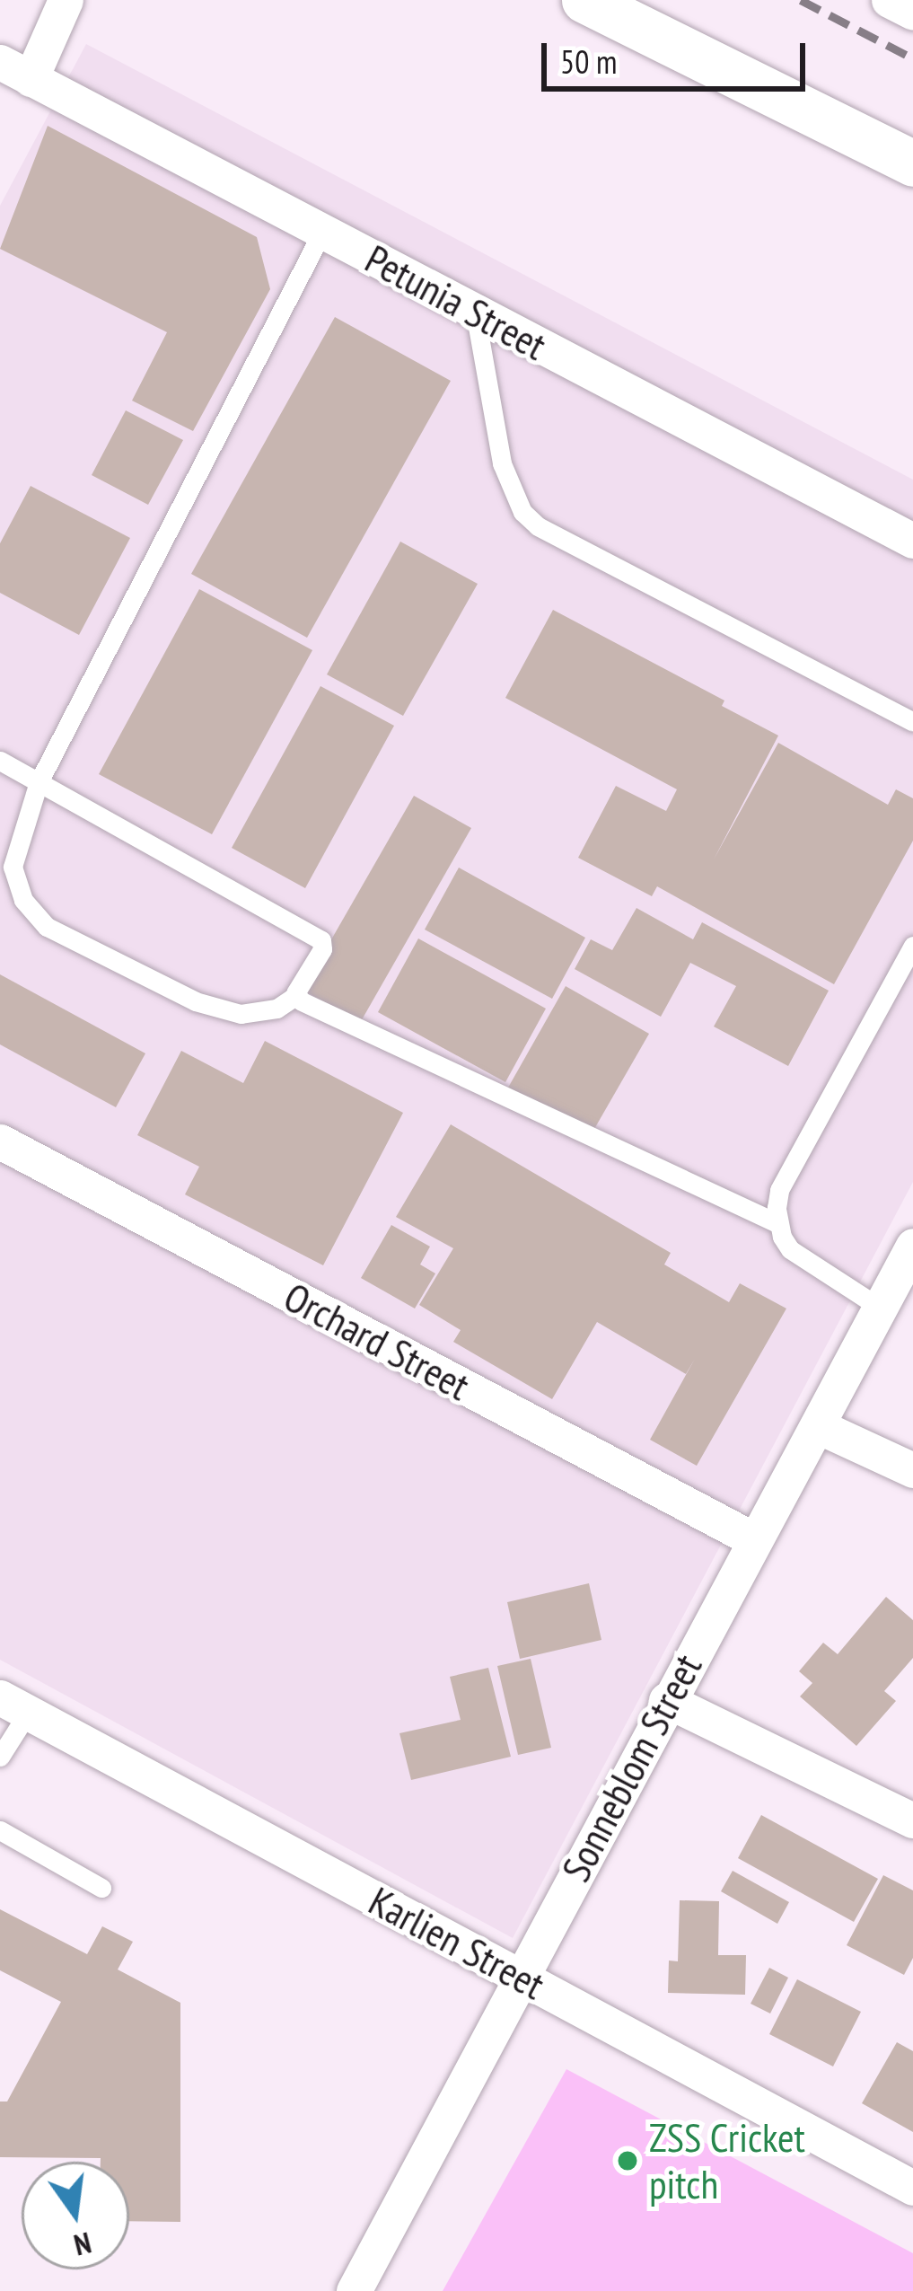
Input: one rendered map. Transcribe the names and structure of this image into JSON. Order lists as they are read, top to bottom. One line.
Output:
{"streets":{"street":["Petunia Street","Orchard Street","Sonneblom Street","Karlien Street"]},"crossings":[["Orchard Street","Sonneblom Street"],["Sonneblom Street","Karlien Street"]],"places":["ZSS Cricket pitch"],"scale_bar":"50 m","north":"bottom"}
